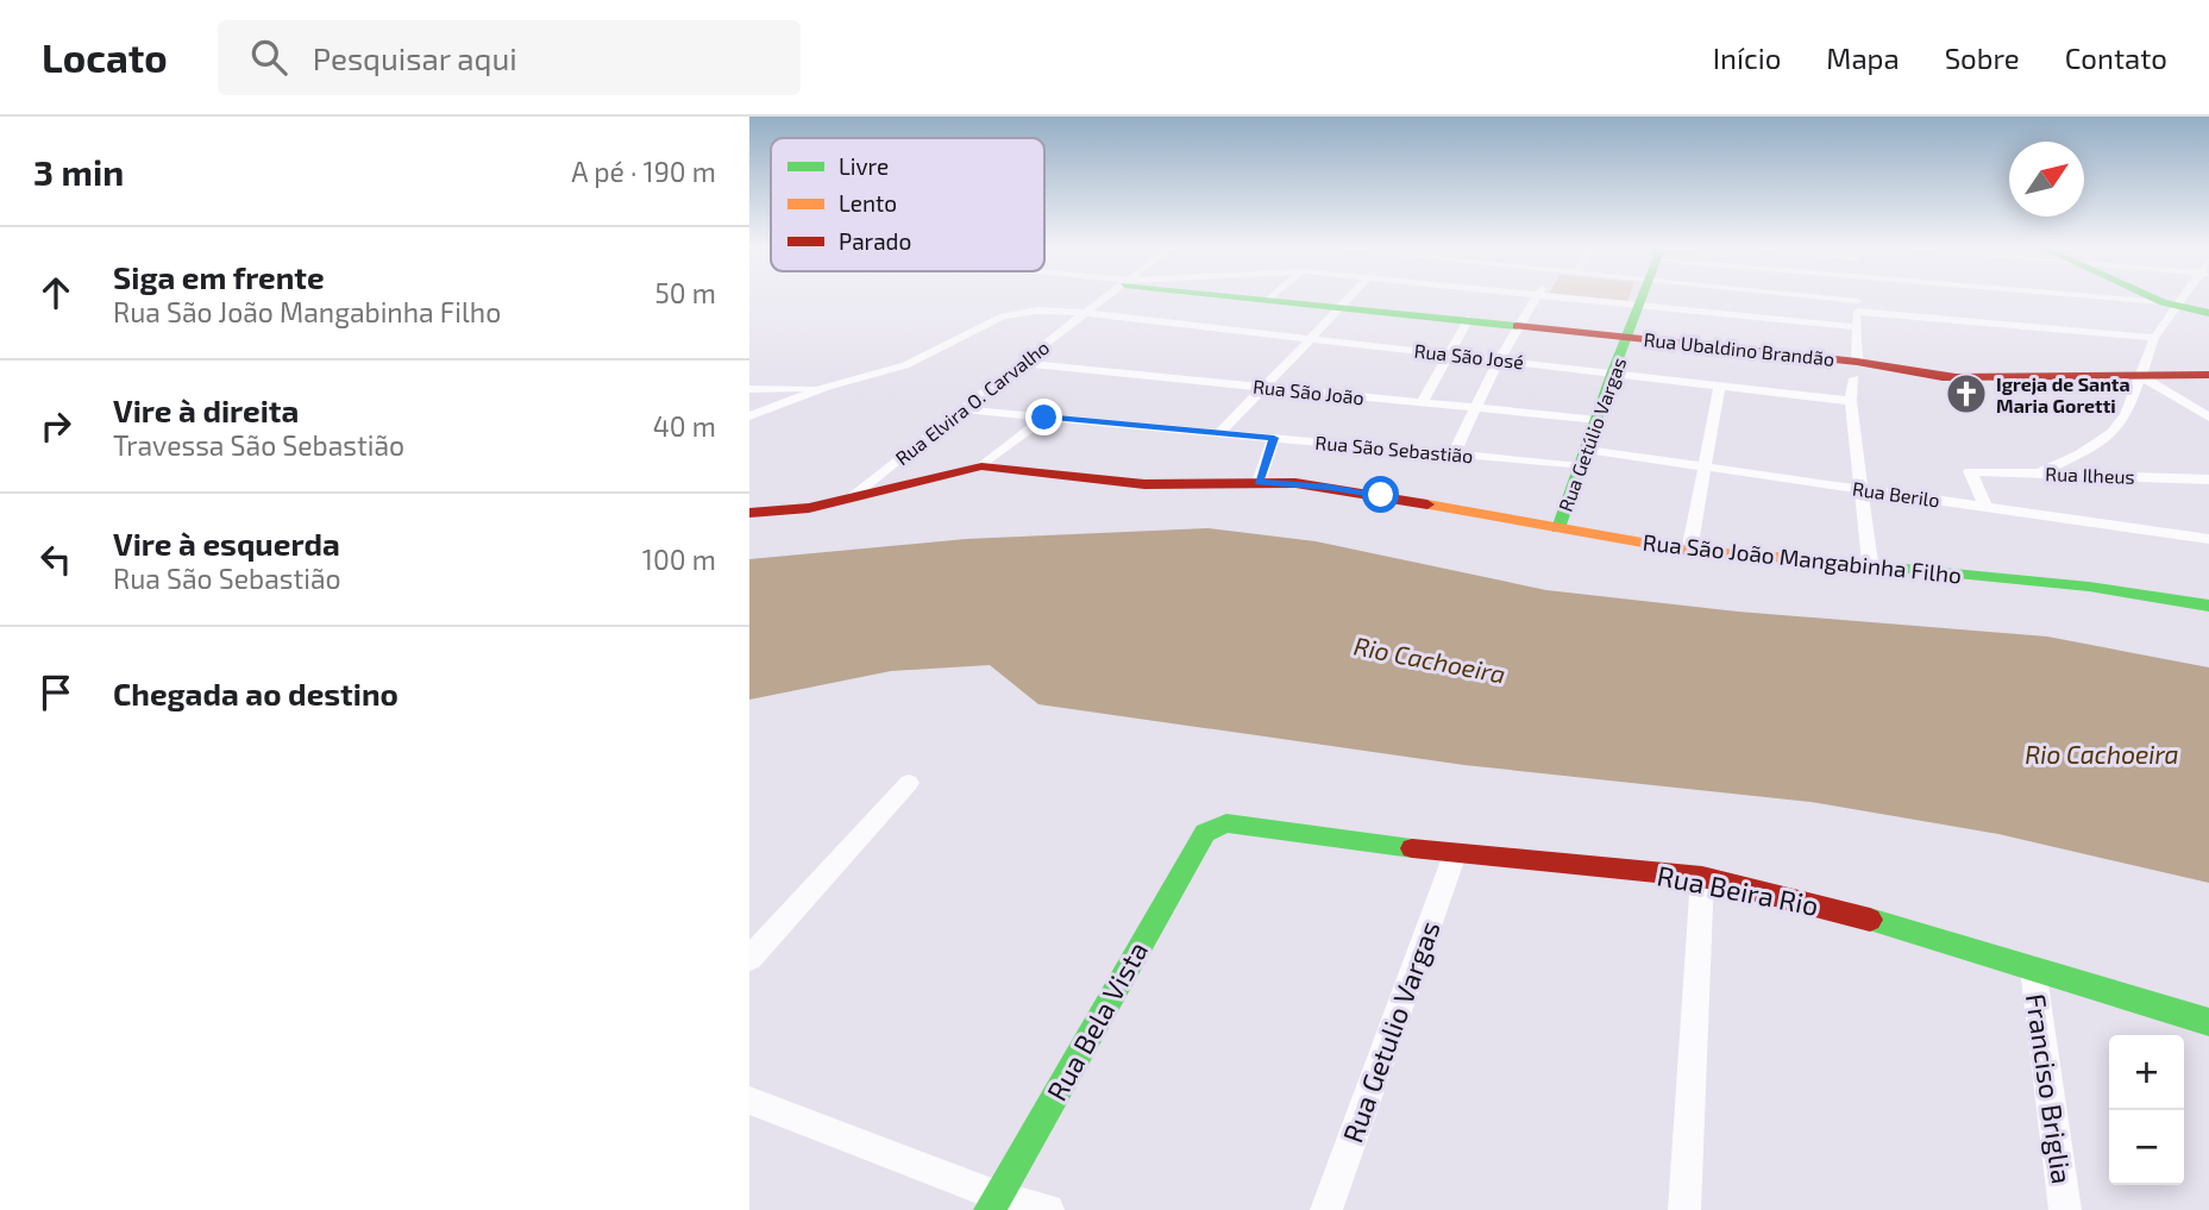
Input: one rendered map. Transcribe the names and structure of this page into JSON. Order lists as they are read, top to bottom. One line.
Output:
{"streets":{"street":["Rua Ubaldino Brandão","Rua São José","Rua São João","Rua Elvira O. Carvalho","Rua Getúlio Vargas","Rua São Sebastião","Rua Ilheus","Rua Berilo","Rua São João Mangabinha Filho","Rua Beira Rio","Rua Bela Vista","Rua Getulio Vargas","Franciso Briglia"]},"crossings":[["Rua Ubaldino Brandão","Rua Getúlio Vargas"],["Rua São José","Rua Elvira O. Carvalho"],["Rua São José","Rua Getúlio Vargas"],["Rua São João","Rua Elvira O. Carvalho"],["Rua São João","Rua Getúlio Vargas"],["Rua Elvira O. Carvalho","Rua São Sebastião"],["Rua Elvira O. Carvalho","Rua São João Mangabinha Filho"],["Rua Getúlio Vargas","Rua São Sebastião"],["Rua Getúlio Vargas","Rua Berilo"],["Rua Getúlio Vargas","Rua São João Mangabinha Filho"],["Rua São Sebastião","Rua Berilo"],["Rua Ilheus","Rua Berilo"],["Rua Beira Rio","Rua Bela Vista"],["Rua Beira Rio","Rua Getulio Vargas"],["Rua Beira Rio","Franciso Briglia"]],"water":["Rio Cachoeira"],"places":{"church":["Igreja de Santa Maria Goretti"]},"legend":["Livre","Lento","Parado"],"north":"top right","page":{"header":"Locato","search":"Pesquisar aqui","nav":["Início","Mapa","Sobre","Contato"],"heading":["3 min","A pé · 190 m"],"list":[["Siga em frente","Rua São João Mangabinha Filho","50 m"],["Vire à direita","Travessa São Sebastião","40 m"],["Vire à esquerda","Rua São Sebastião","100 m"],"Chegada ao destino"],"map_buttons":["+","−"]}}
